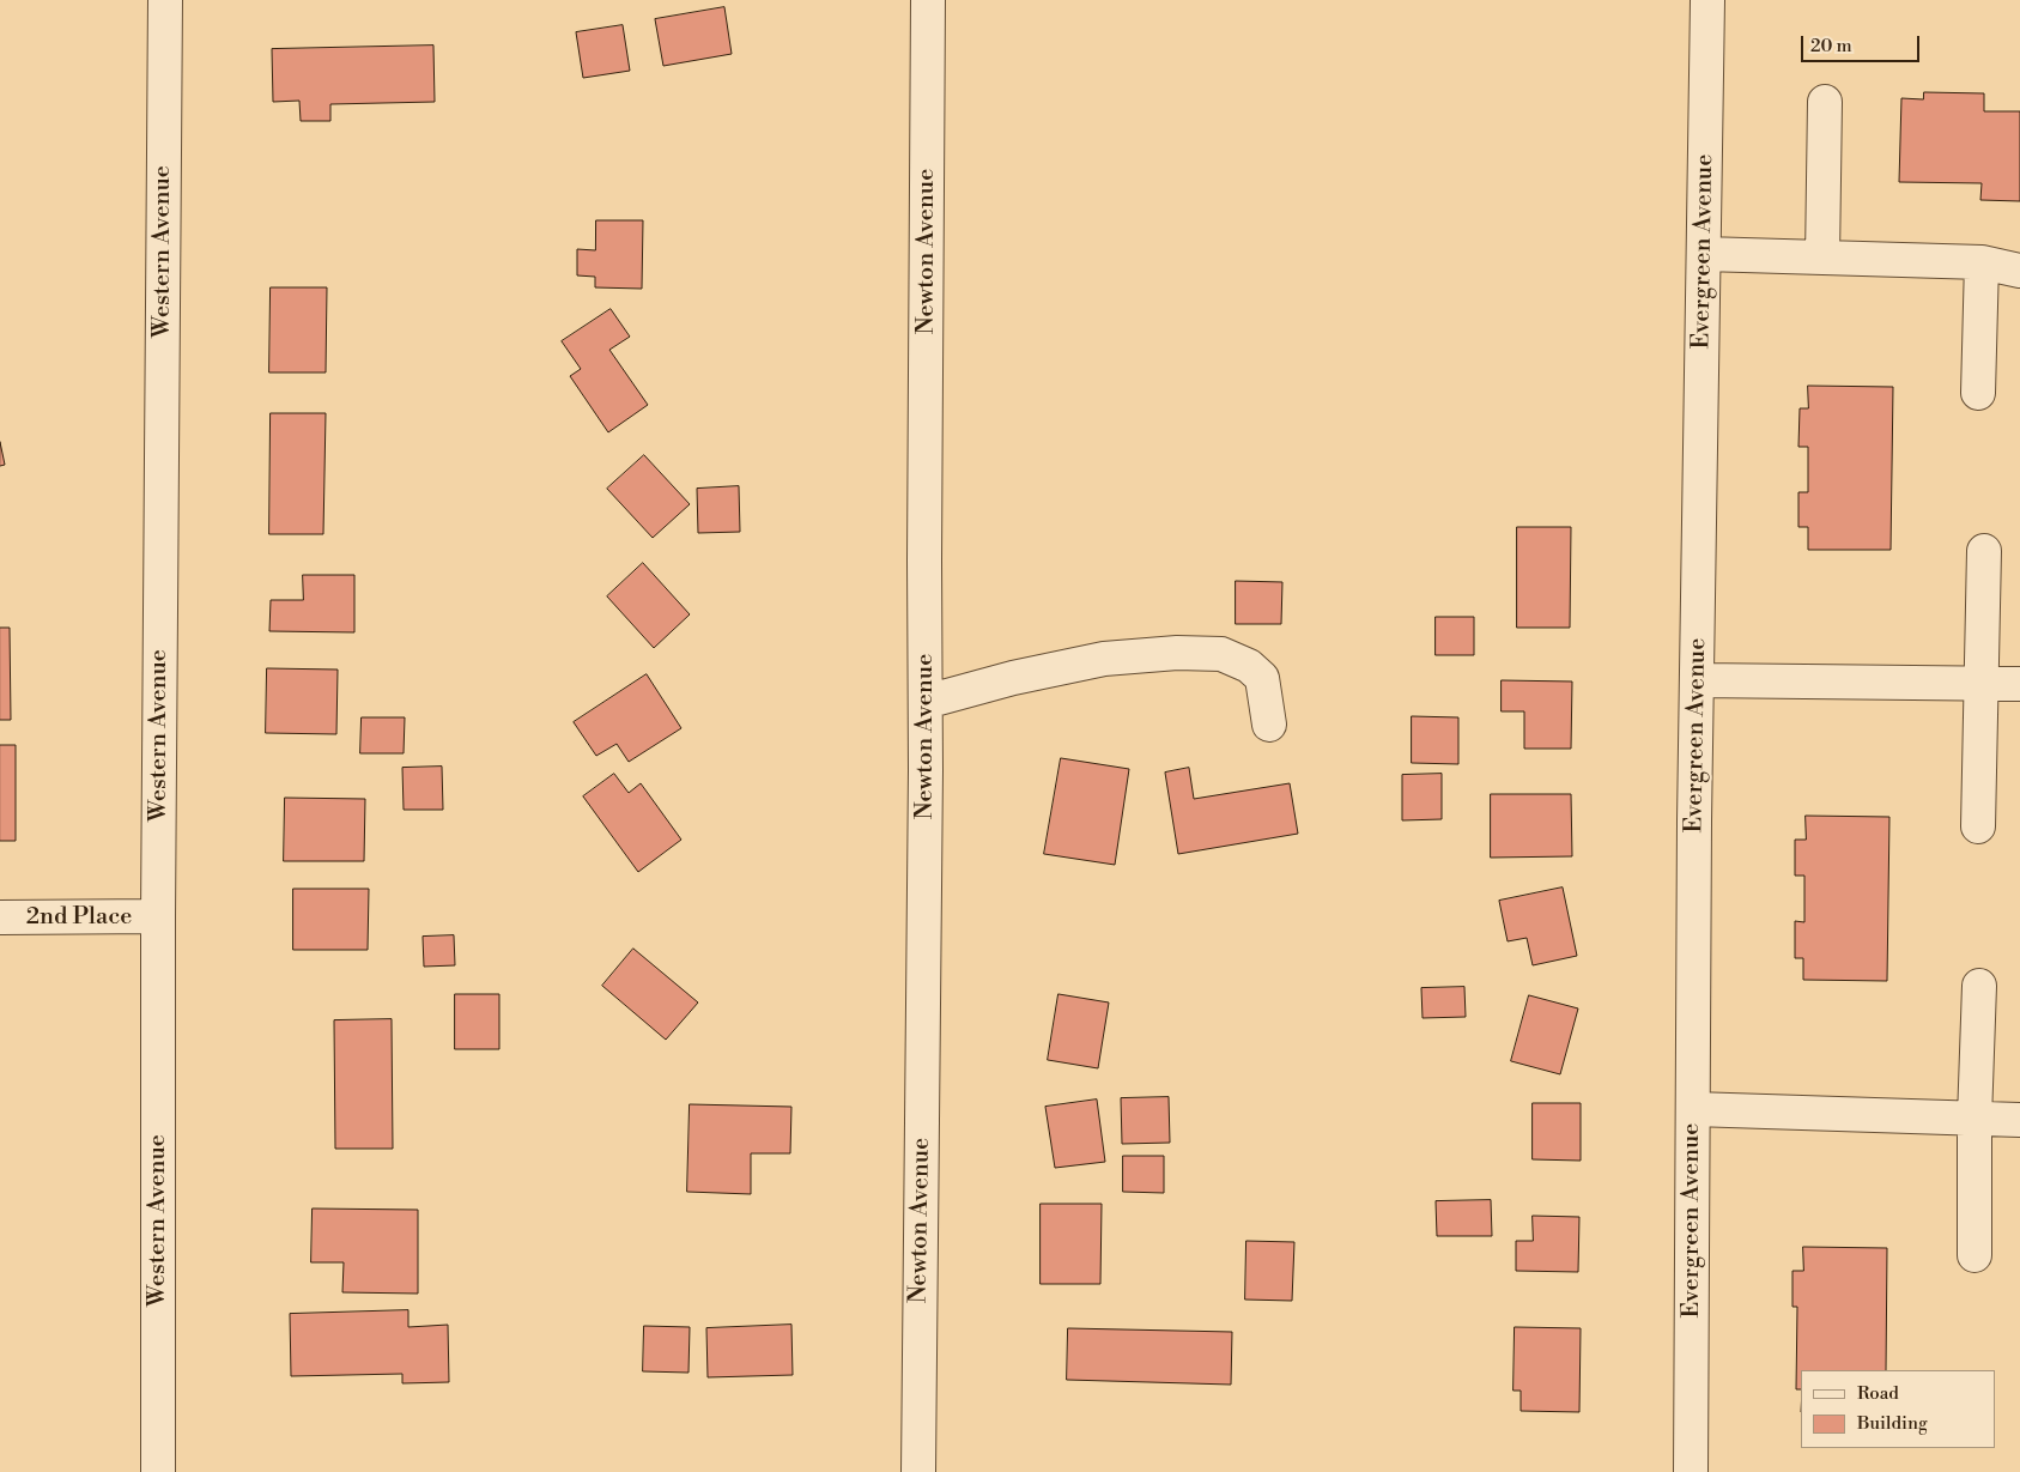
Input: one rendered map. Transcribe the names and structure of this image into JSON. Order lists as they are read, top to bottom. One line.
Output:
{"streets":{"street":["Western Avenue","Newton Avenue","Evergreen Avenue","2nd Place"]},"crossings":[["Western Avenue","2nd Place"]],"legend":["Road","Building"],"scale_bar":"20 m"}
